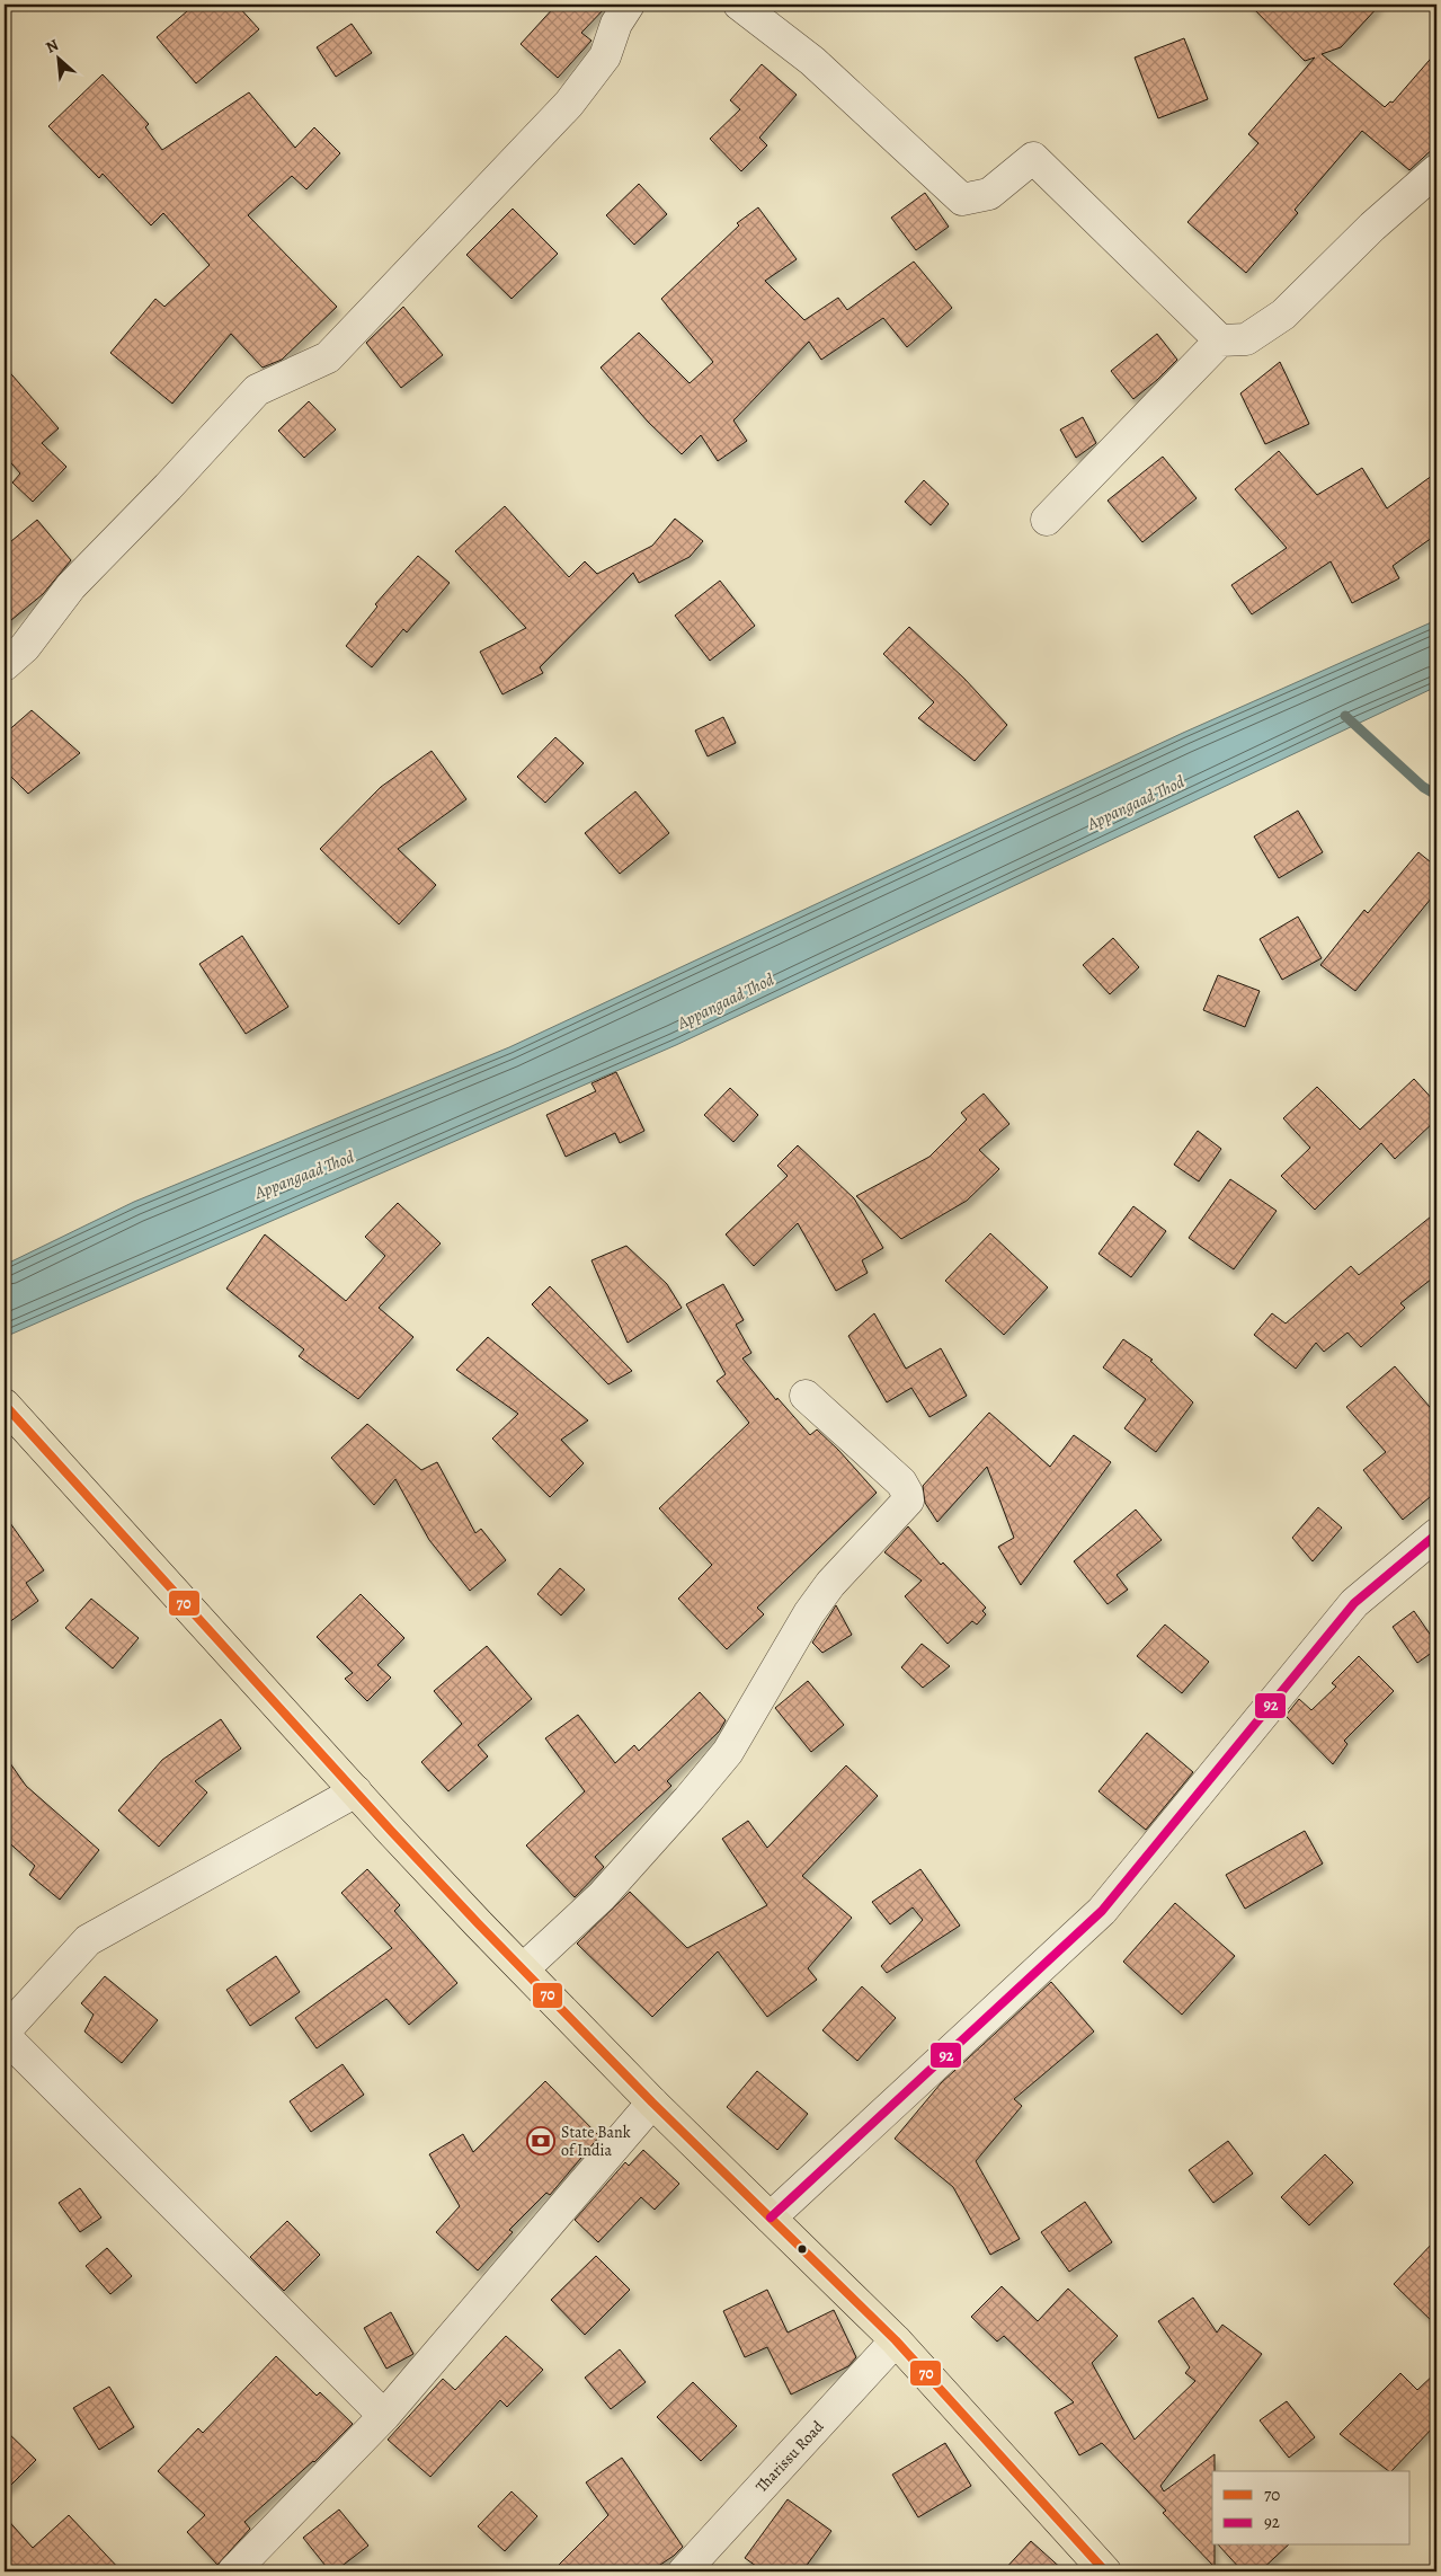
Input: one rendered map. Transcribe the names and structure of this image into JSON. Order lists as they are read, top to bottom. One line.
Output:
{"streets":{"street":["Tharissu Road"]},"water":["Appangaad Thod"],"places":{"bank":["State Bank of India"]},"lines":["transit line 70","transit line 92"],"legend":["70","92"],"north":"top left"}
